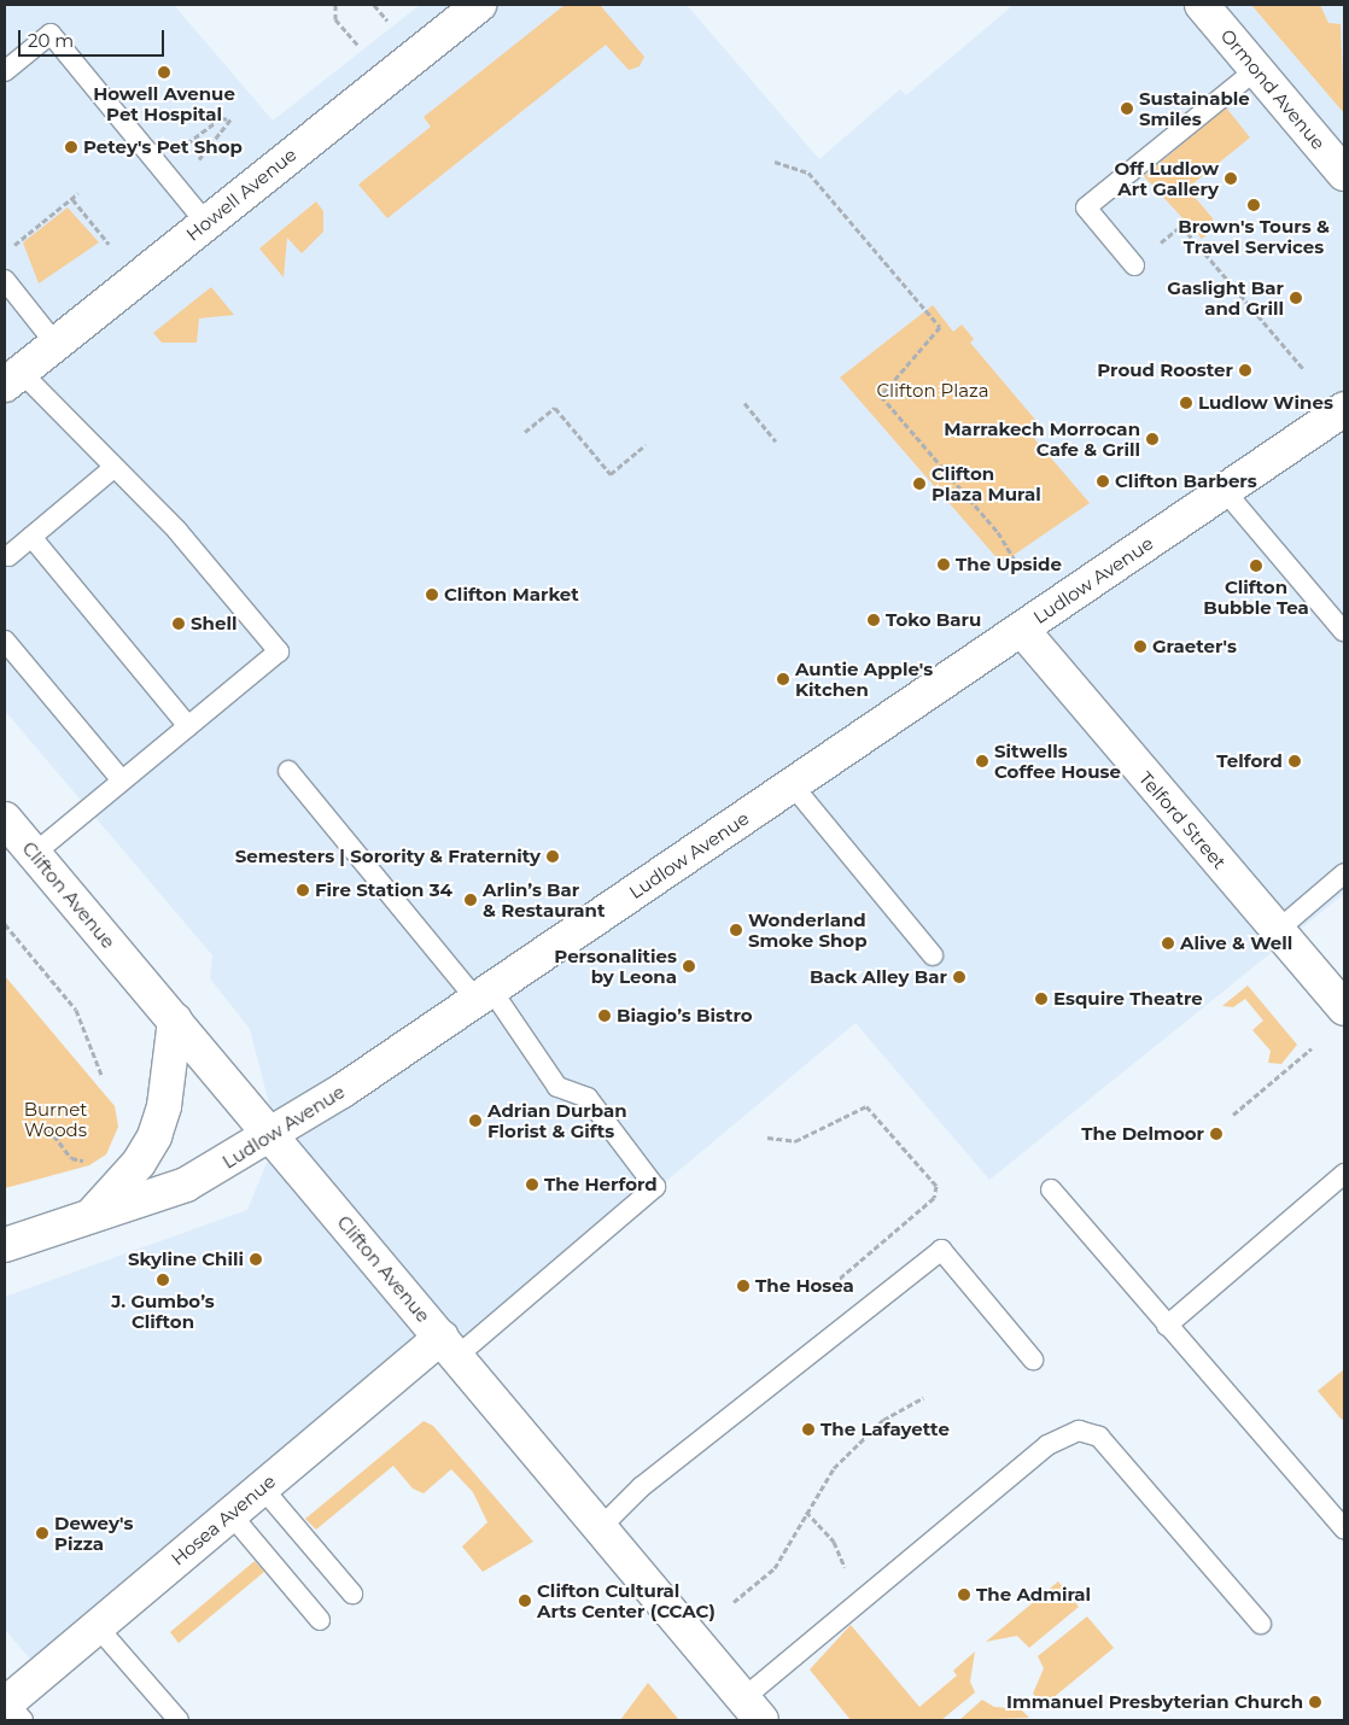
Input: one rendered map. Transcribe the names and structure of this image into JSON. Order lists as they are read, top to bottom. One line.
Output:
{"streets":{"main road":["Ormond Avenue","Howell Avenue","Ludlow Avenue","Telford Street","Clifton Avenue","Hosea Avenue"]},"crossings":[["Ludlow Avenue","Telford Street"],["Ludlow Avenue","Clifton Avenue"],["Clifton Avenue","Hosea Avenue"]],"parks":["Clifton Plaza","Burnet Woods"],"places":["Howell Avenue Pet Hospital","Sustainable Smiles","Petey's Pet Shop","Off Ludlow Art Gallery","Brown's Tours & Travel Services","Gaslight Bar and Grill","Proud Rooster","Ludlow Wines","Marrakech Morrocan Cafe & Grill","Clifton Barbers","Clifton Plaza Mural","The Upside","Clifton Bubble Tea","Clifton Market","Toko Baru","Shell","Graeter's","Auntie Apple's Kitchen","Sitwells Coffee House","Telford","Semesters | Sorority & Fraternity","Fire Station 34","Arlin’s Bar & Restaurant","Wonderland Smoke Shop","Alive & Well","Personalities by Leona","Back Alley Bar","Esquire Theatre","Biagio’s Bistro","Adrian Durban Florist & Gifts","The Delmoor","The Herford","Skyline Chili","J. Gumbo’s Clifton","The Hosea","The Lafayette","Dewey's Pizza","The Admiral","Clifton Cultural Arts Center (CCAC)","Immanuel Presbyterian Church"],"scale_bar":"20 m"}
